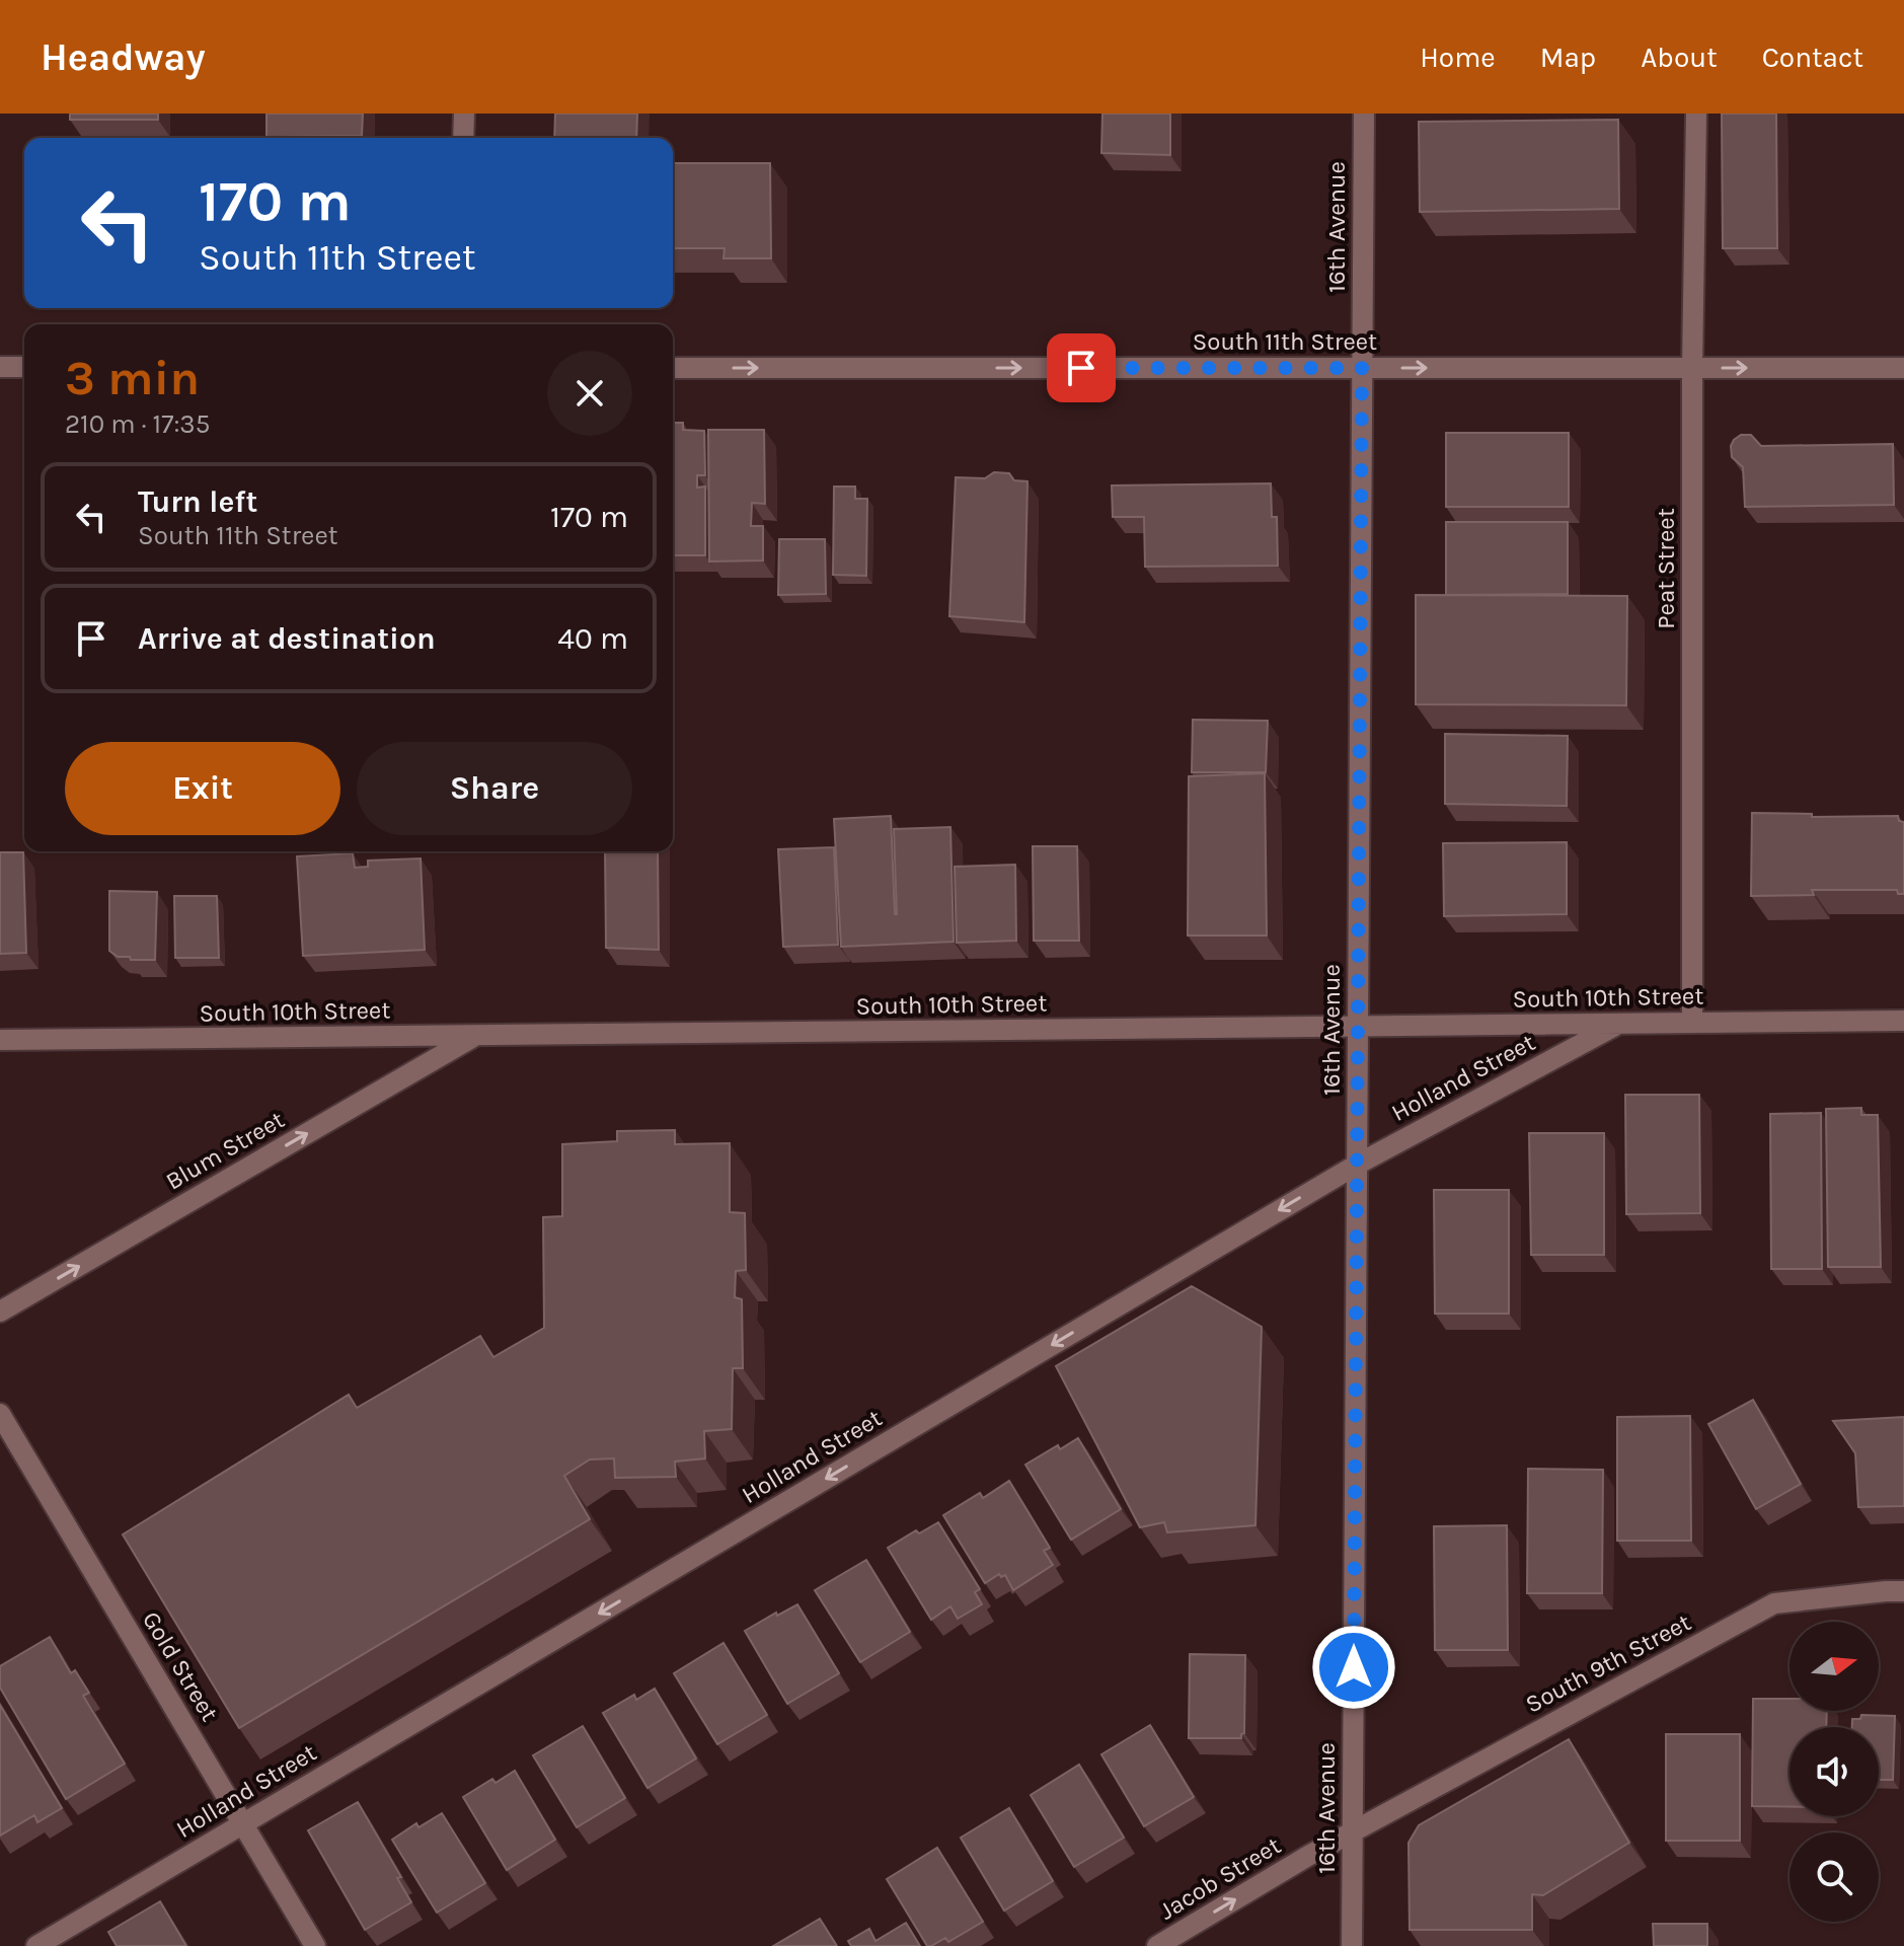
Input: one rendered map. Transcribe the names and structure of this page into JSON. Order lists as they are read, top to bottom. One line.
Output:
{"streets":{"street":["16th Avenue","South 11th Street","Peat Street","South 10th Street","Holland Street","Blum Street","South 9th Street","Gold Street","Jacob Street"]},"crossings":[["16th Avenue","South 11th Street"],["16th Avenue","South 10th Street"],["16th Avenue","Holland Street"],["16th Avenue","South 9th Street"],["16th Avenue","Jacob Street"],["South 11th Street","Peat Street"],["Peat Street","South 10th Street"],["South 10th Street","Holland Street"],["South 10th Street","Blum Street"],["Holland Street","Gold Street"],["South 9th Street","Jacob Street"]],"one_way":["South 11th Street","Holland Street","Blum Street","Jacob Street"],"north":"right","page":{"header":"Headway","nav":["Home","Map","About","Contact"],"turn":["170 m","South 11th Street"],"heading":["3 min","210 m · 17:35"],"list":[{"name":"Turn left","note":"South 11th Street","value":"170 m"},{"name":"Arrive at destination","value":"40 m"}],"buttons":["Exit","Share"]}}
